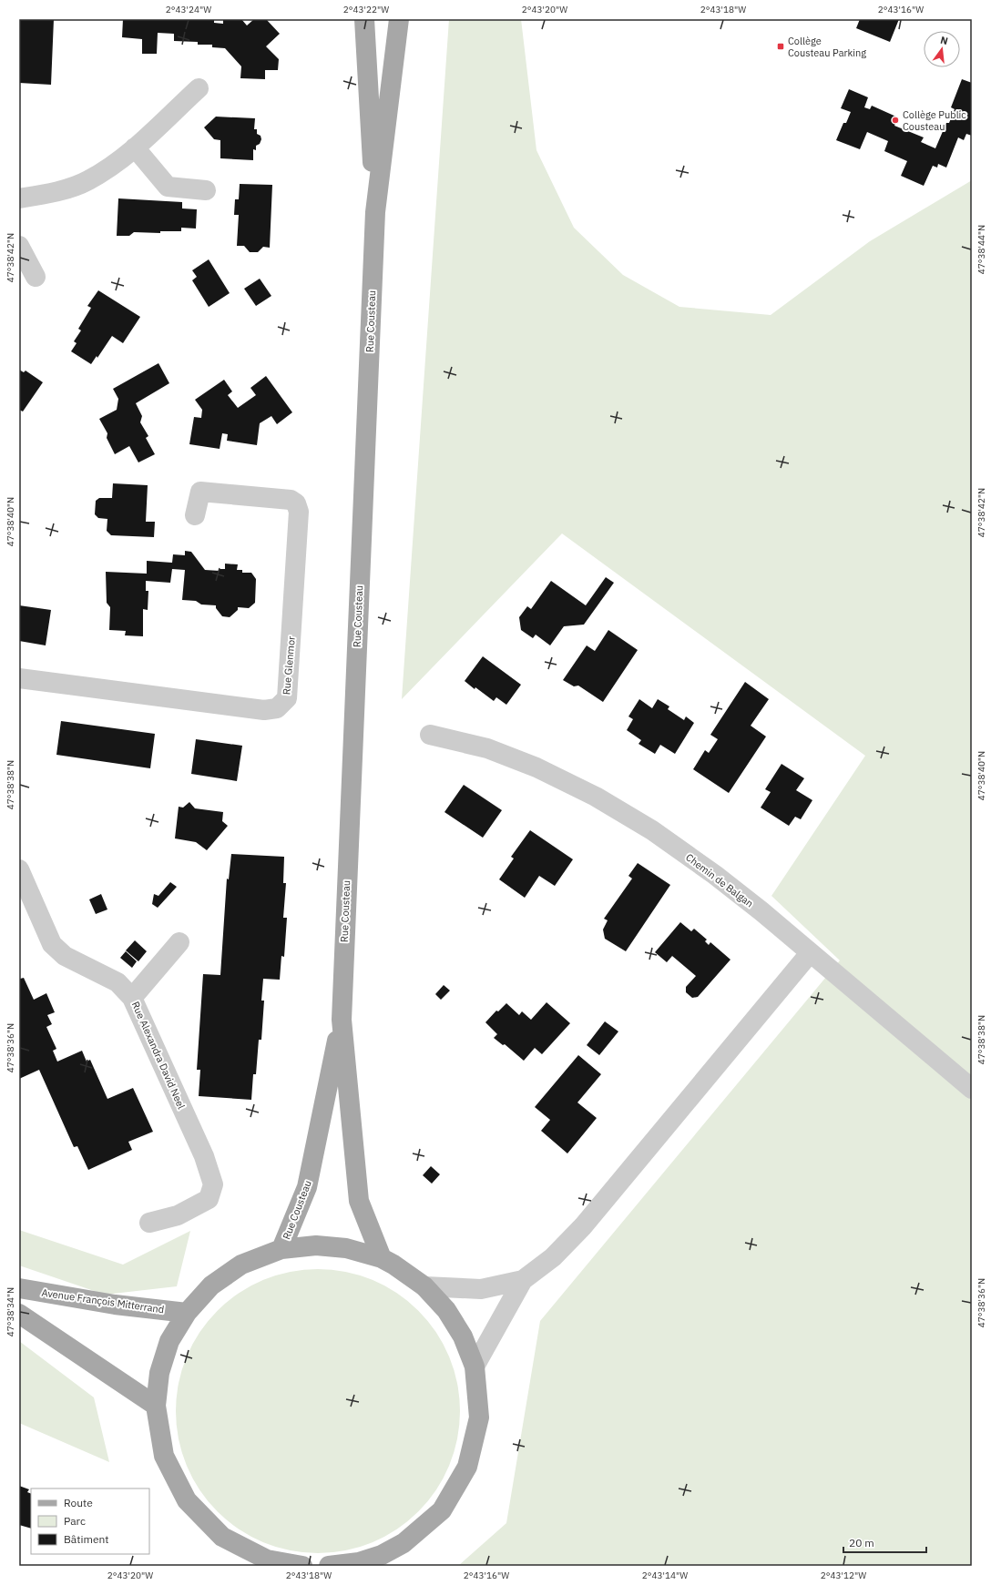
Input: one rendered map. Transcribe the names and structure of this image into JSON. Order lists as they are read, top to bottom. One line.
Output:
{"streets":{"main road":["Rue Cousteau","Avenue François Mitterrand"],"street":["Rue Glenmor","Chemin de Balgan","Rue Alexandra David Neel"]},"places":{"transit":["Collège Cousteau Parking"],"other":["Collège Public Cousteau"]},"legend":["Route","Parc","Bâtiment"],"scale_bar":"20 m","north":"top","coordinates":["2°43'24\"W","2°43'22\"W","2°43'20\"W","2°43'18\"W","2°43'16\"W","47°38'44\"N","47°38'42\"N","47°38'40\"N","47°38'38\"N","47°38'36\"N","47°38'34\"N","2°43'14\"W","2°43'12\"W"]}
